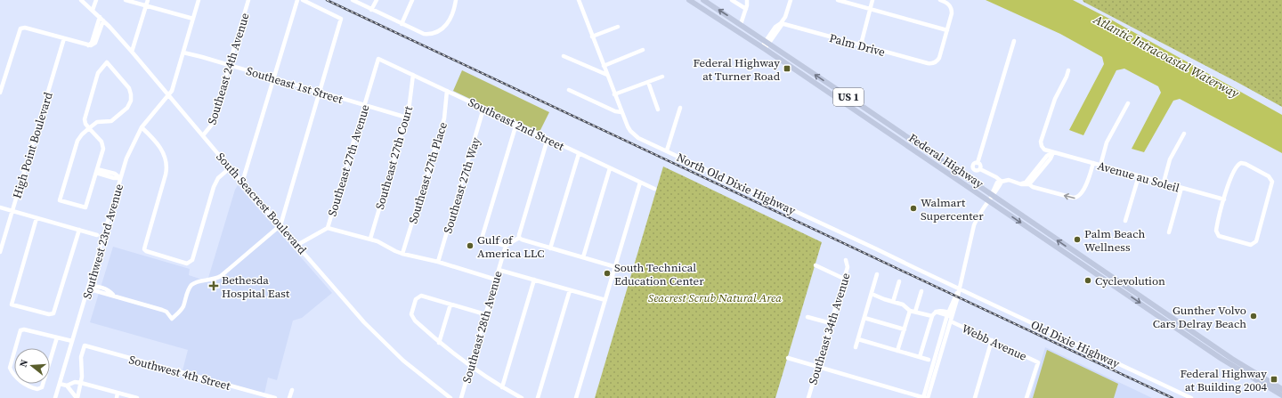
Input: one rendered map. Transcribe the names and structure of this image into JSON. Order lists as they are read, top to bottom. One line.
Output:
{"streets":{"main road":["US 1","Federal Highway"],"street":["Palm Drive","Southeast 24th Avenue","Southeast 1st Street","Southeast 2nd Street","High Point Boulevard","Southeast 27th Court","Southeast 27th Avenue","Southeast 27th Place","Avenue au Soleil","North Old Dixie Highway","Southeast 27th Way","South Seacrest Boulevard","Southwest 23rd Avenue","Southeast 28th Avenue","Southeast 34th Avenue","Webb Avenue","Old Dixie Highway","Southwest 4th Street"]},"crossings":[["Southeast 24th Avenue","Southeast 1st Street"],["Southeast 24th Avenue","South Seacrest Boulevard"],["Southeast 1st Street","Southeast 27th Court"],["Southeast 1st Street","Southeast 27th Avenue"],["Southeast 1st Street","Southwest 23rd Avenue"],["Southeast 2nd Street","Southeast 27th Court"],["Southeast 2nd Street","Southeast 27th Avenue"],["Southeast 2nd Street","Southeast 27th Place"],["Southeast 2nd Street","Southeast 27th Way"],["Southeast 27th Avenue","South Seacrest Boulevard"],["North Old Dixie Highway","Old Dixie Highway"],["South Seacrest Boulevard","Southwest 23rd Avenue"]],"water":["Atlantic Intracoastal Waterway"],"parks":["Seacrest Scrub Natural Area"],"places":{"transit":["Federal Highway at Turner Road","Federal Highway at Building 2004"],"other":["Walmart Supercenter","Palm Beach Wellness","Gulf of America LLC","South Technical Education Center","Cyclevolution","Gunther Volvo Cars Delray Beach"],"health":["Bethesda Hospital East"]},"north":"left"}
